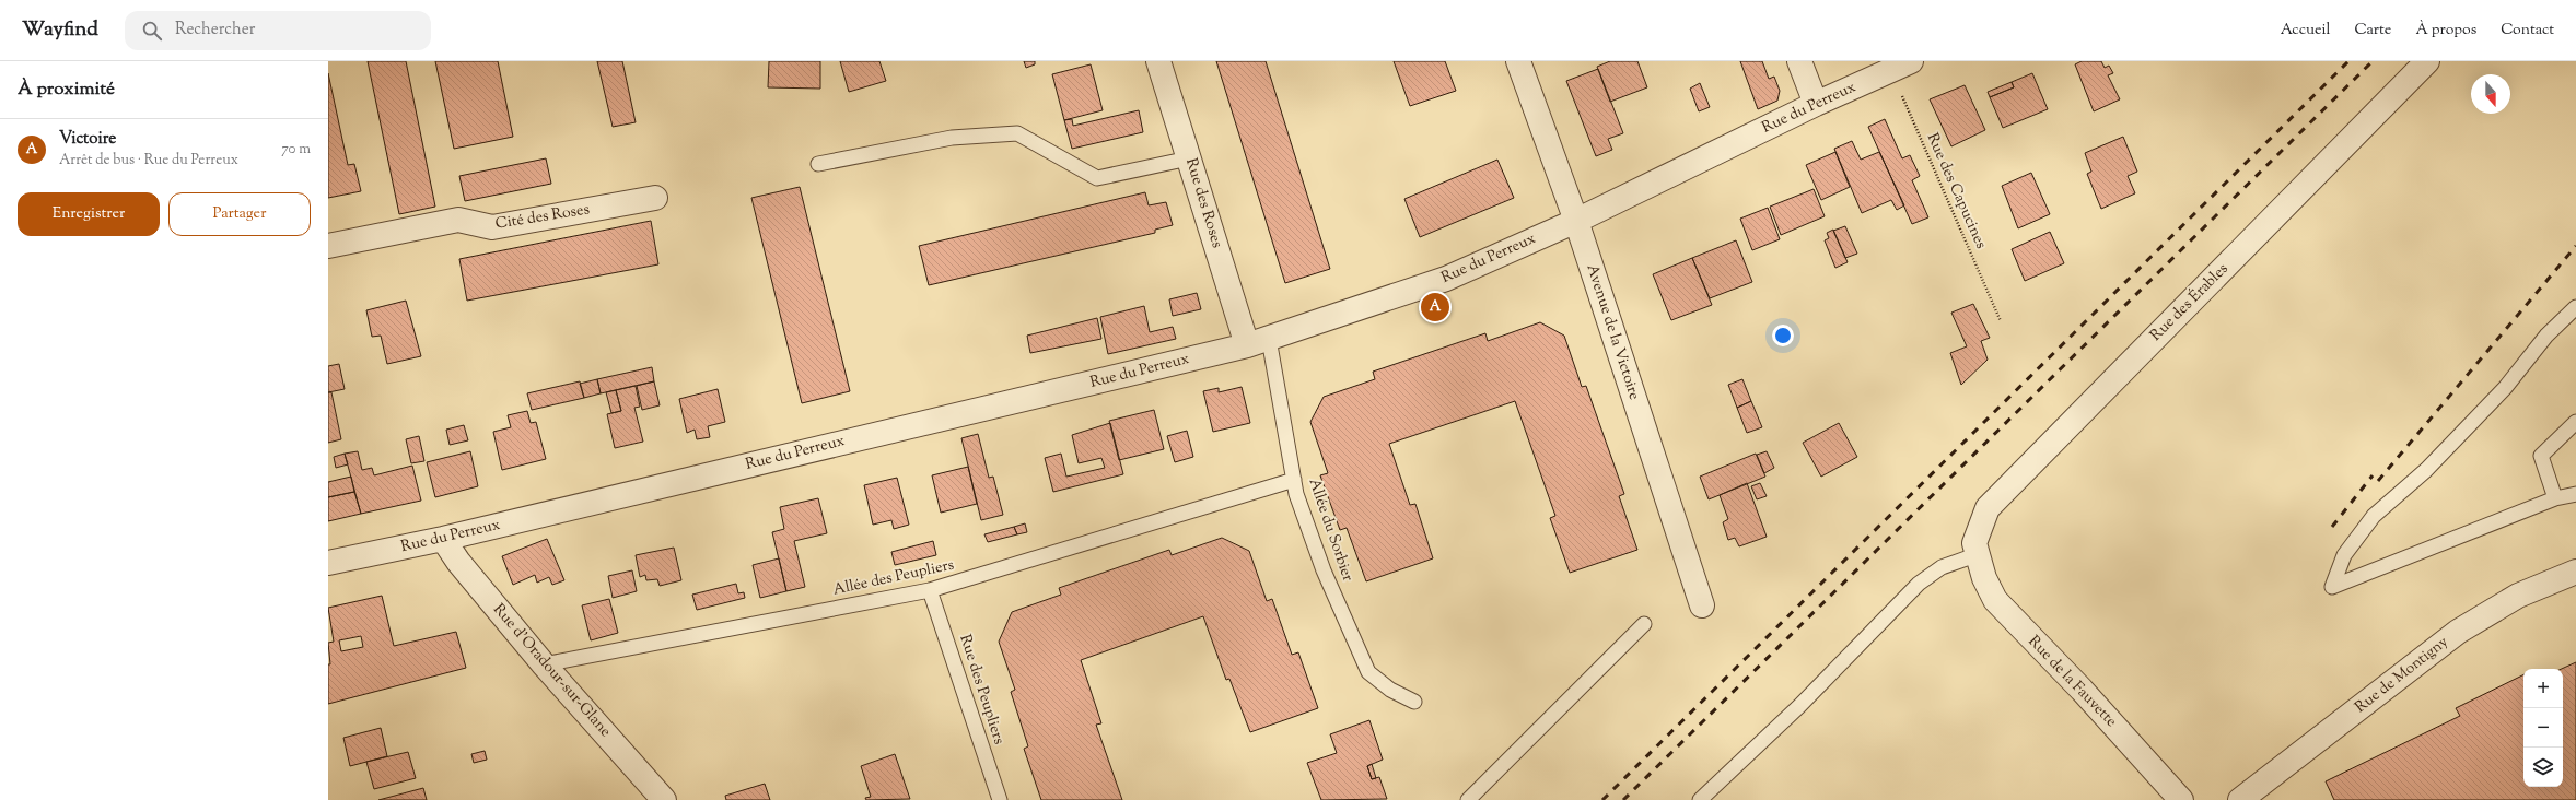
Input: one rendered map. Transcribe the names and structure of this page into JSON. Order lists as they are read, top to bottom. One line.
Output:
{"streets":{"street":["Rue du Perreux","Rue des Roses","Cité des Roses","Rue des Érables","Avenue de la Victoire","Rue d'Oradour-sur-Glane","Rue de Montigny","Rue de la Fauvette"],"lane":["Allée du Sorbier","Allée des Peupliers","Rue des Peupliers"],"path":["Rue des Capucines"]},"crossings":[["Rue du Perreux","Rue des Capucines"],["Rue du Perreux","Rue des Roses"],["Rue du Perreux","Avenue de la Victoire"],["Rue du Perreux","Allée du Sorbier"],["Rue du Perreux","Rue d'Oradour-sur-Glane"],["Rue des Roses","Allée du Sorbier"],["Rue des Érables","Rue de la Fauvette"],["Allée du Sorbier","Allée des Peupliers"],["Allée des Peupliers","Rue d'Oradour-sur-Glane"],["Allée des Peupliers","Rue des Peupliers"]],"north":"bottom","page":{"header":"Wayfind","search":"Rechercher","nav":["Accueil","Carte","À propos","Contact"],"heading":"À proximité","list":[{"mark":"A","name":"Victoire","note":"Arrêt de bus · Rue du Perreux","value":"70 m"}],"buttons":["Enregistrer","Partager"],"pins":"A","map_buttons":["+","−"]}}
